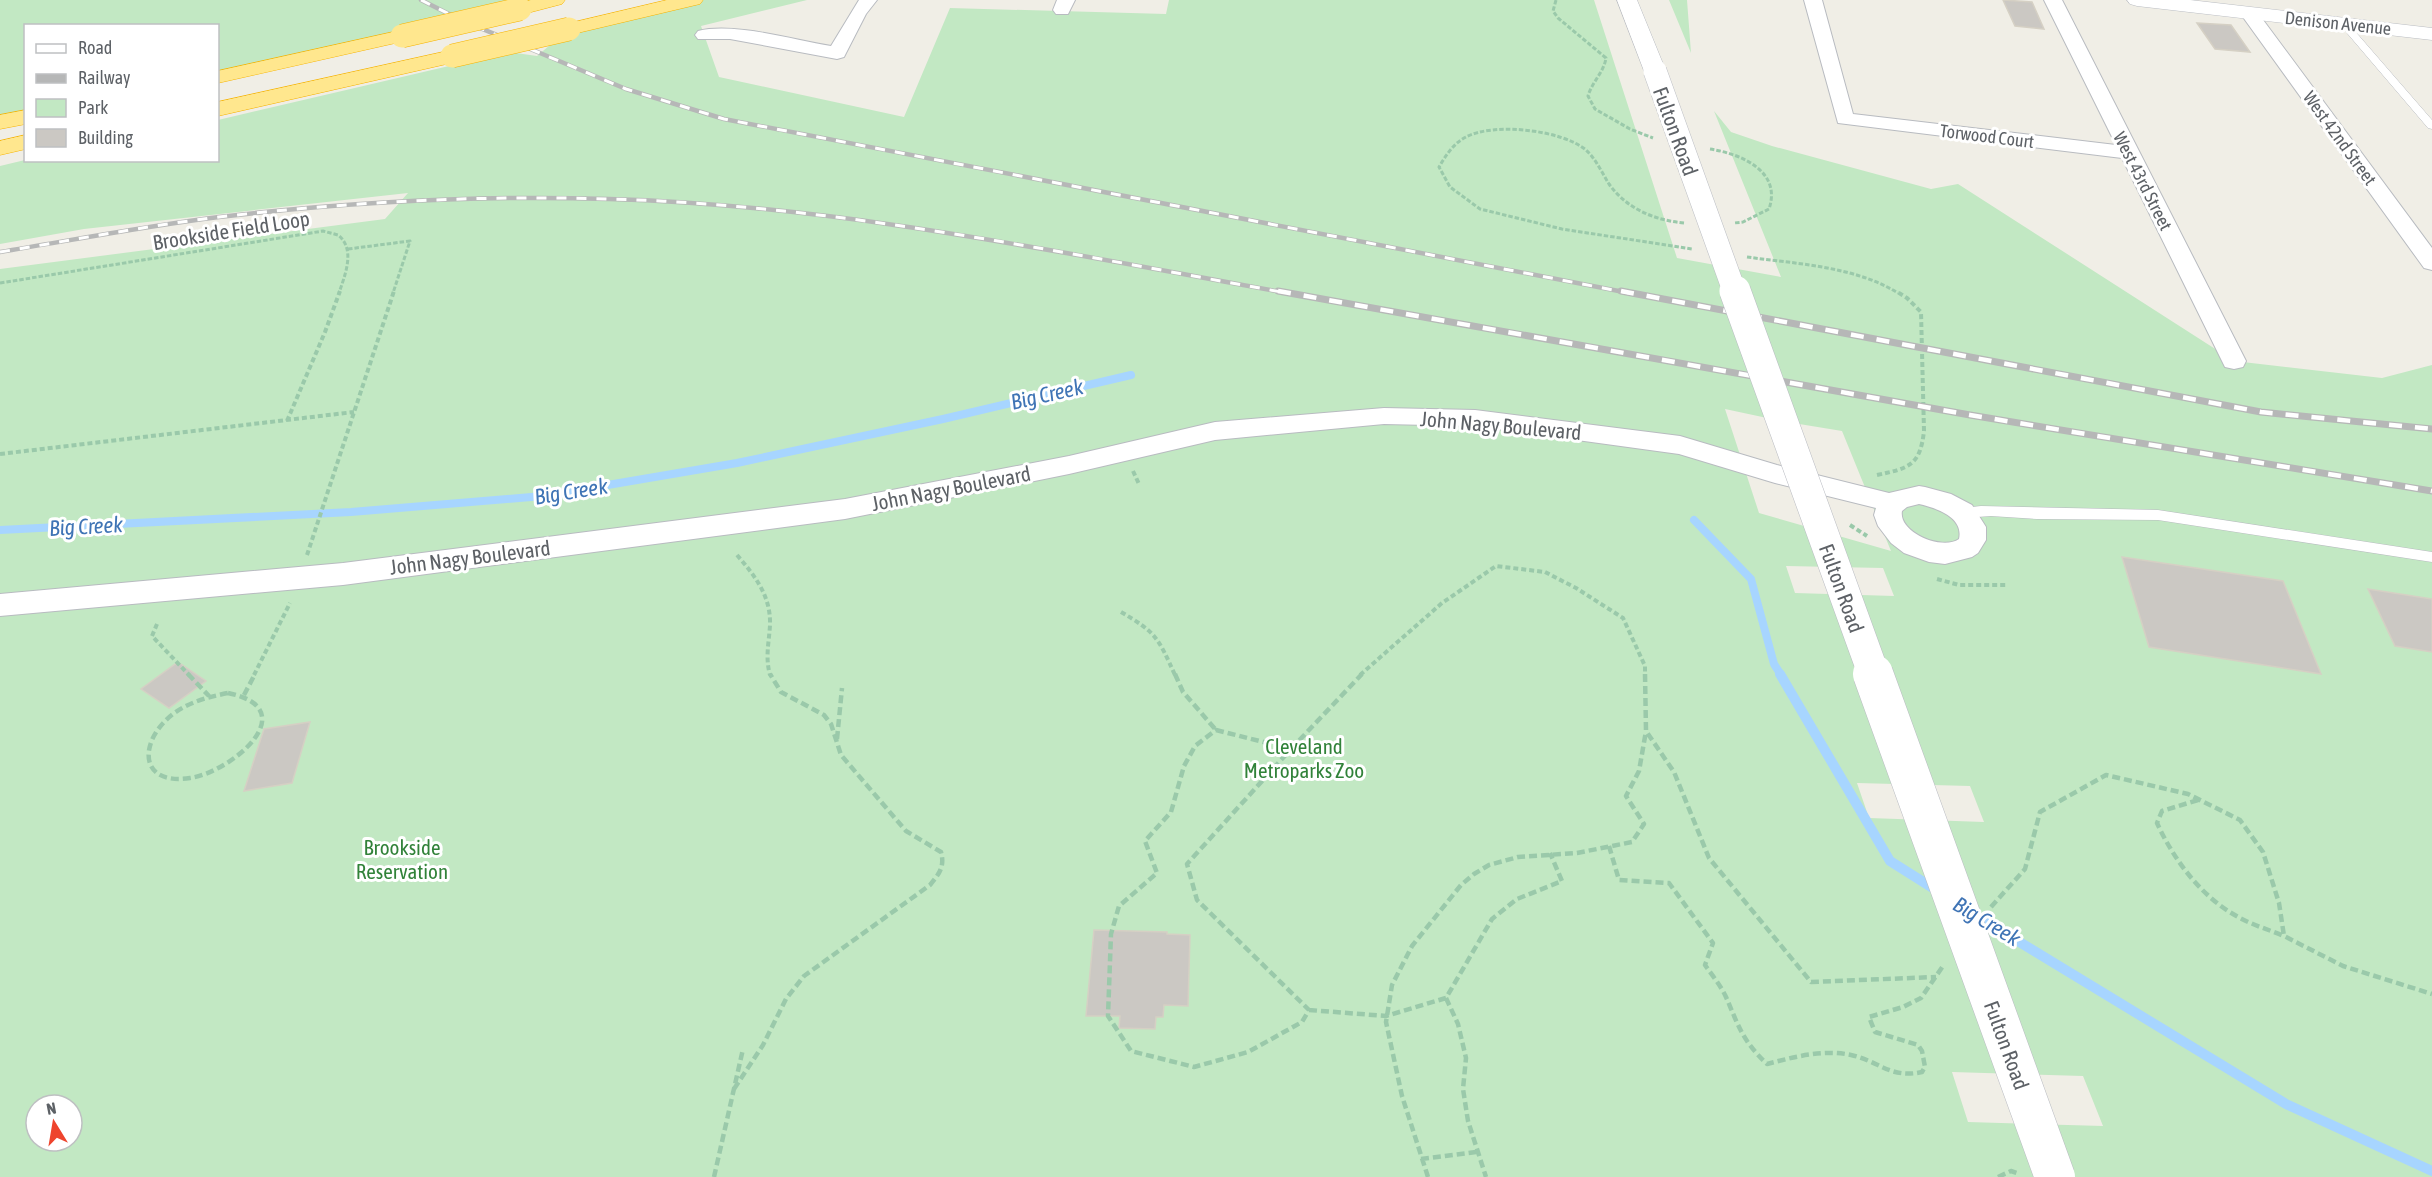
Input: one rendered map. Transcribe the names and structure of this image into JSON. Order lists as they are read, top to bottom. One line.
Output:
{"streets":{"main road":["Denison Avenue","Fulton Road"],"street":["Torwood Court","West 42nd Street","West 43rd Street","John Nagy Boulevard"],"path":["Brookside Field Loop"]},"crossings":[["Denison Avenue","West 42nd Street"],["Torwood Court","West 43rd Street"]],"water":["Big Creek"],"parks":["Cleveland Metroparks Zoo","Brookside Reservation"],"legend":["Road","Railway","Park","Building"],"north":"top"}
